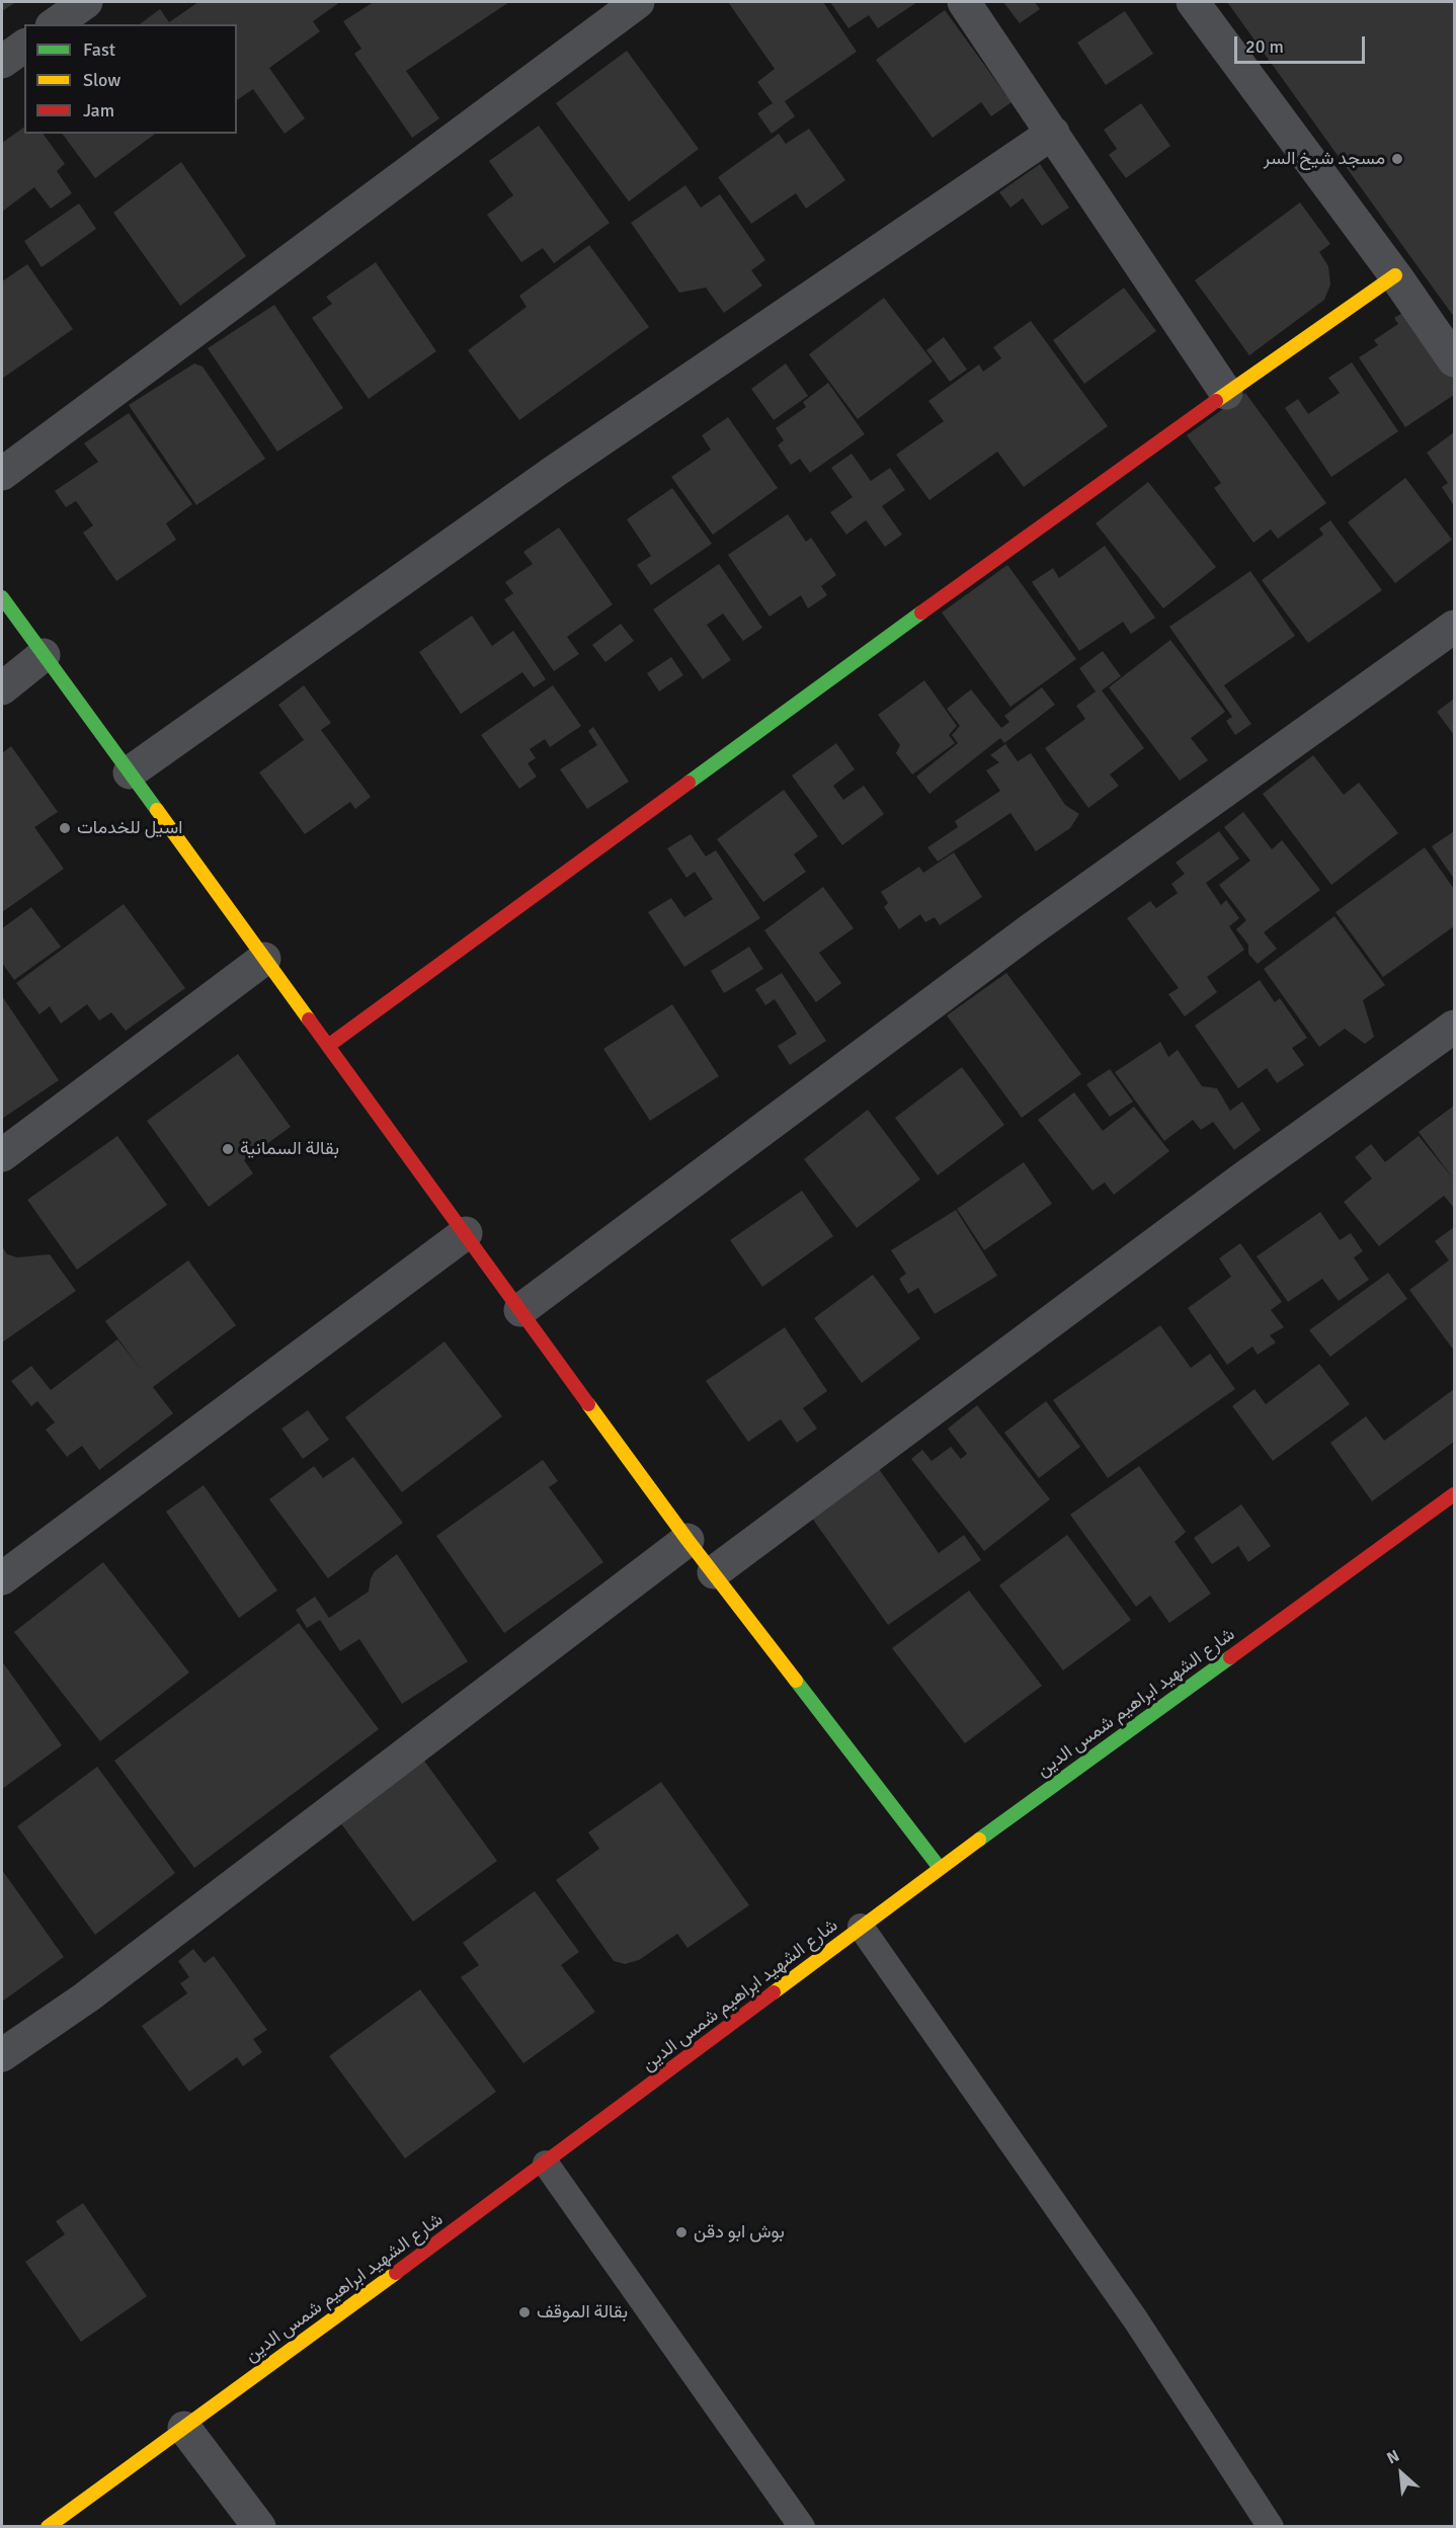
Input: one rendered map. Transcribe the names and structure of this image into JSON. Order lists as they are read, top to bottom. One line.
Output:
{"streets":{"street":["شارع الشهيد ابراهيم شمس الدين"]},"places":["مسجد شيخ السر","اسيل للخدمات","بقالة السمانية","بوش ابو دقن","بقالة الموقف"],"legend":["Fast","Slow","Jam"],"scale_bar":"20 m","north":"top left"}
